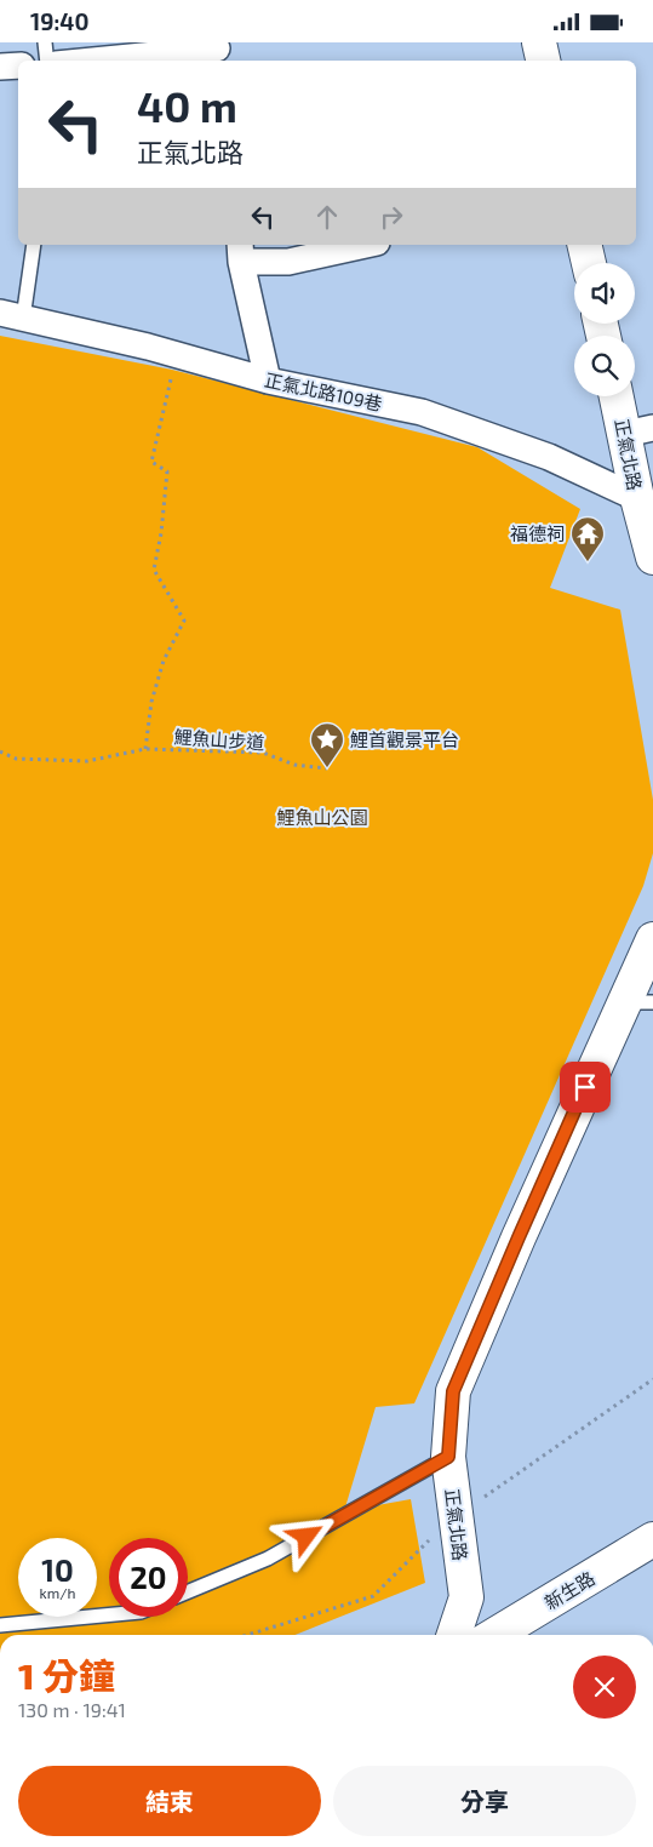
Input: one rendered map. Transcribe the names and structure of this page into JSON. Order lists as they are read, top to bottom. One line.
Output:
{"streets":{"street":["正氣北路109巷","正氣北路","新生路"],"path":["鯉魚山步道"]},"crossings":[["正氣北路109巷","正氣北路"],["正氣北路109巷","鯉魚山步道"]],"parks":["鯉魚山公園"],"places":{"temple":["福德祠"],"place":["鯉首觀景平台"]},"page":{"status":"19:40","turn":["40 m","正氣北路"],"speed":"10 km/h","limit":"20","heading":["1 分鐘","130 m · 19:41"],"buttons":["結束","分享"]}}
